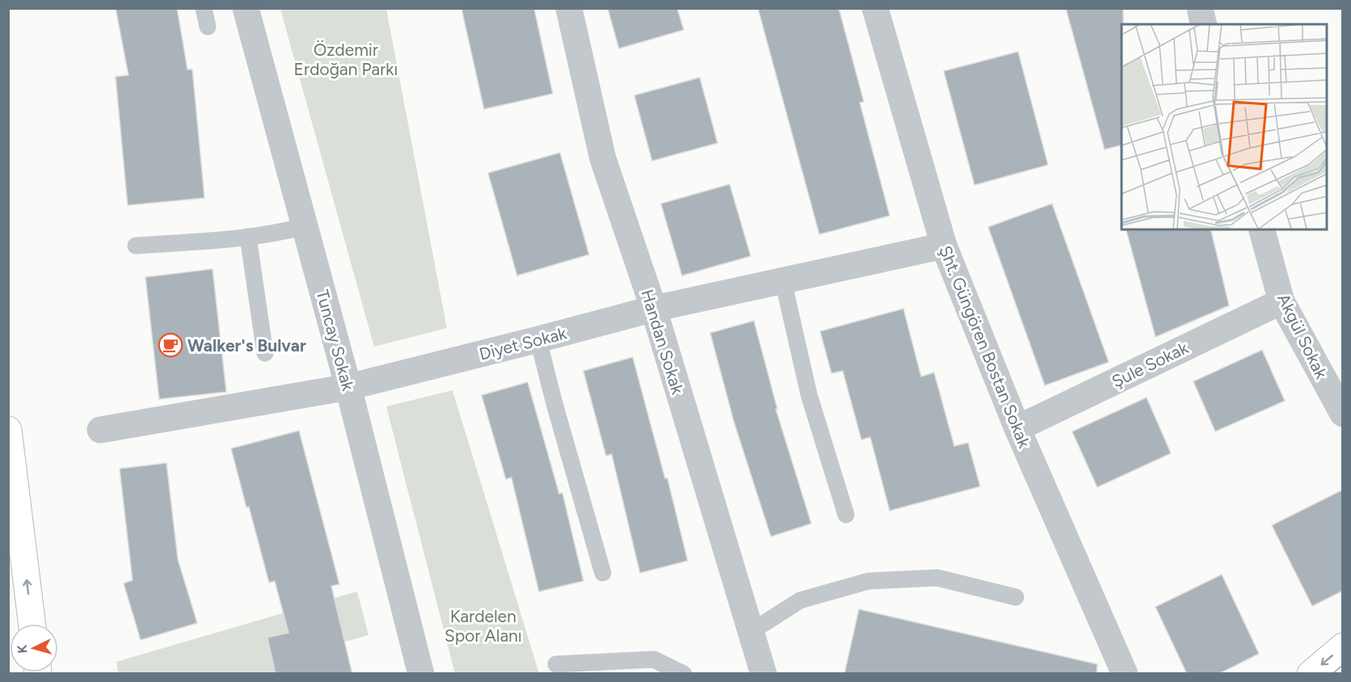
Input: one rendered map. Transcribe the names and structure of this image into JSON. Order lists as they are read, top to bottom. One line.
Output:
{"streets":{"street":["Akgül Sokak","Tuncay Sokak","Handan Sokak","Diyet Sokak","Şht. Güngören Bostan Sokak","Şule Sokak"]},"crossings":[["Akgül Sokak","Şule Sokak"],["Tuncay Sokak","Diyet Sokak"],["Handan Sokak","Diyet Sokak"],["Diyet Sokak","Şht. Güngören Bostan Sokak"],["Şht. Güngören Bostan Sokak","Şule Sokak"]],"parks":["Özdemir Erdoğan Parkı","Kardelen Spor Alanı"],"places":{"cafe":["Walker's Bulvar"]},"north":"left"}
